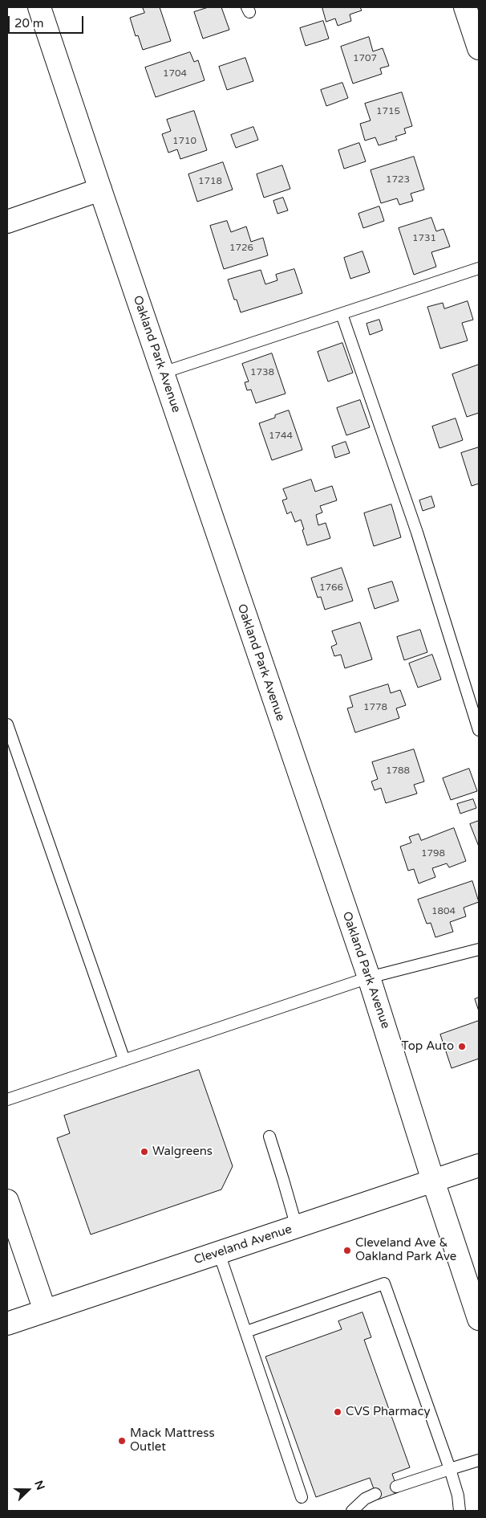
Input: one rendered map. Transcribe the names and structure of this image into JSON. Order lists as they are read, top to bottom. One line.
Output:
{"streets":{"main road":["Oakland Park Avenue","Cleveland Avenue"]},"crossings":[["Oakland Park Avenue","Cleveland Avenue"]],"places":["Top Auto","Walgreens","Cleveland Ave & Oakland Park Ave","CVS Pharmacy","Mack Mattress Outlet"],"house_numbers":["1707","1704","1715","1710","1723","1718","1731","1726","1738","1744","1766","1778","1788","1798","1804"],"scale_bar":"20 m","north":"right"}
